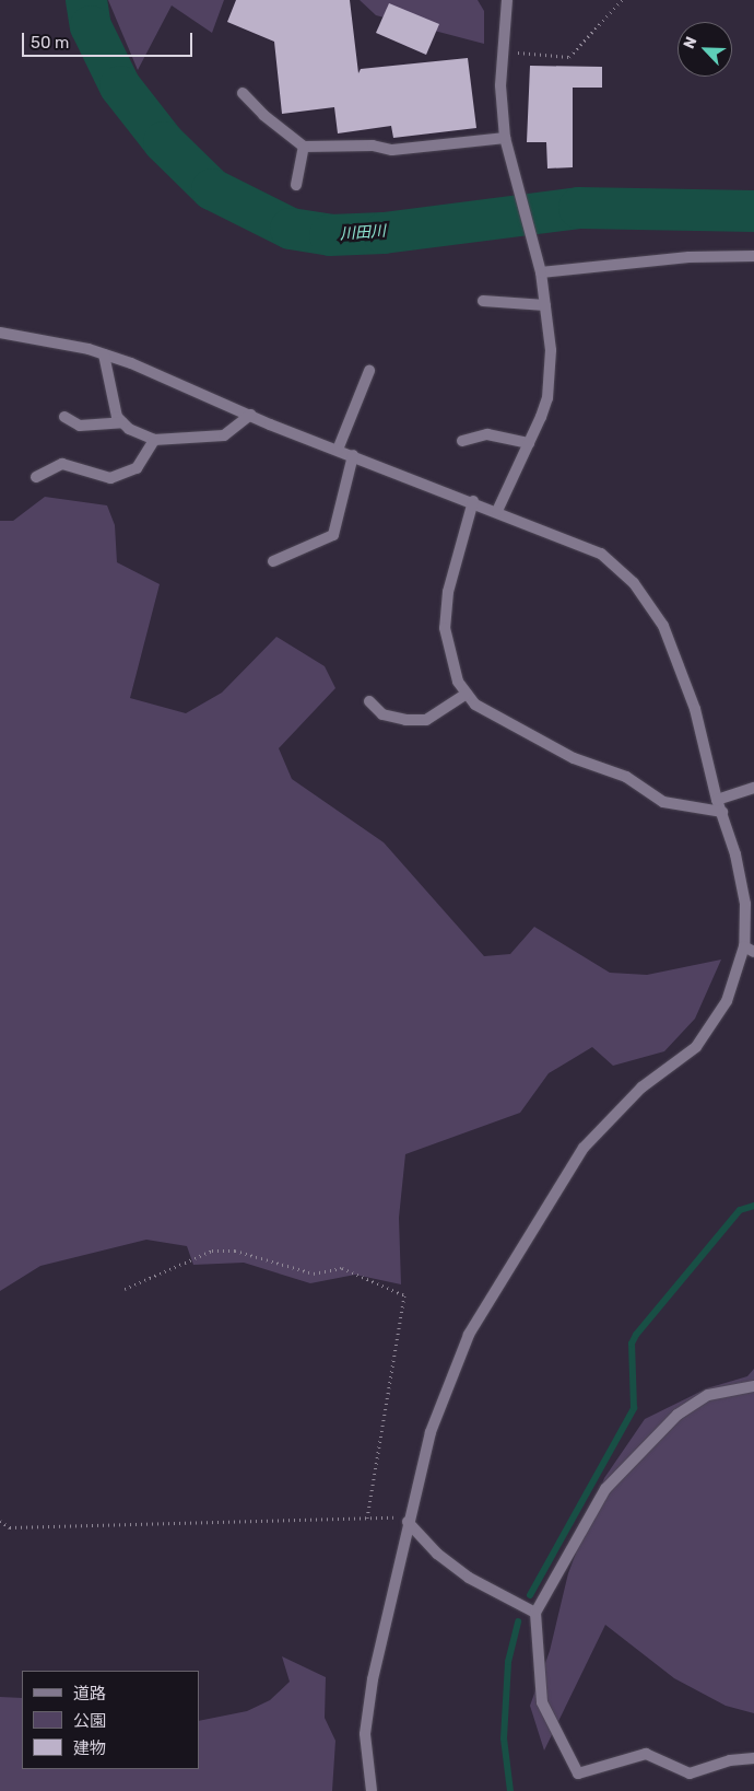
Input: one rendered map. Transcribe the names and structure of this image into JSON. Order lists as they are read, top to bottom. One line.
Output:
{"water":["川田川"],"legend":["道路","公園","建物"],"scale_bar":"50 m","north":"top left"}
